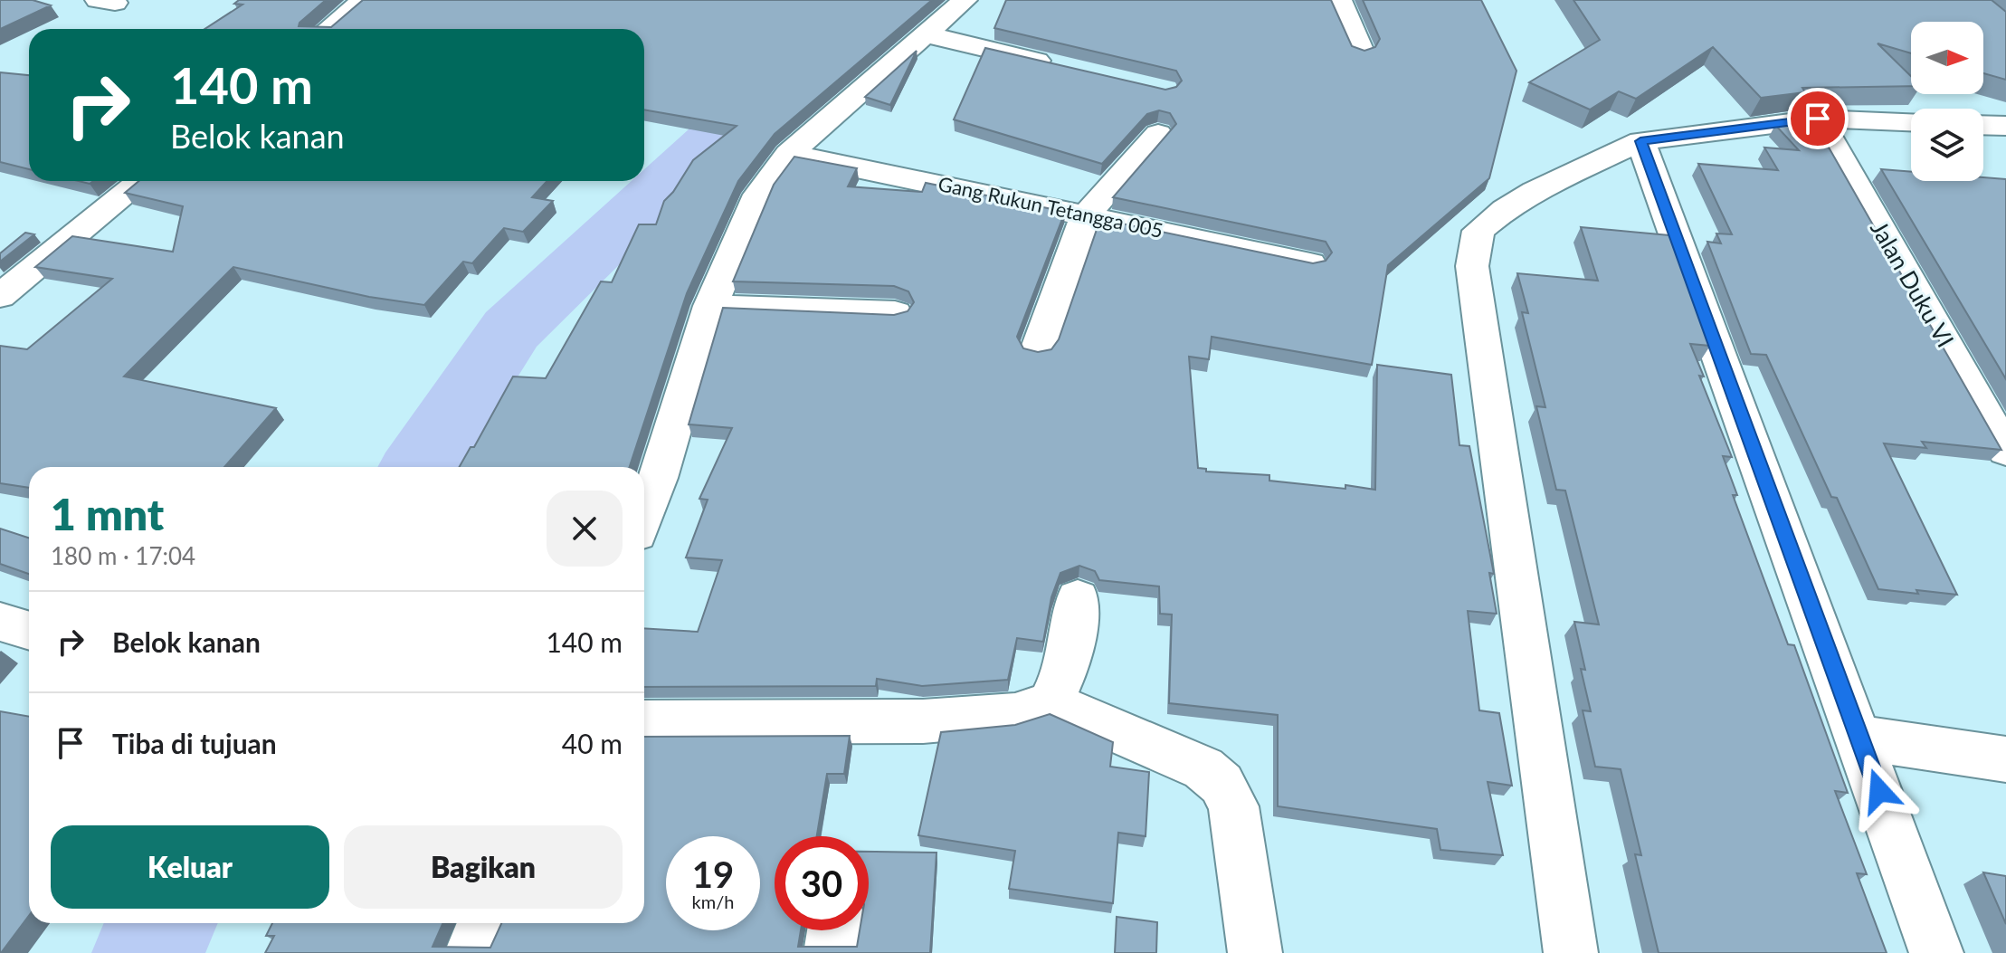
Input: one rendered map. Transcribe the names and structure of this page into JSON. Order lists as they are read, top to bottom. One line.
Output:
{"streets":{"street":["Gang Rukun Tetangga 005","Jalan Duku VI"]},"north":"right","page":{"turn":["140 m","Belok kanan"],"heading":["1 mnt","180 m · 17:04"],"list":[{"name":"Belok kanan","value":"140 m"},{"name":"Tiba di tujuan","value":"40 m"}],"buttons":["Keluar","Bagikan"],"speed":"19 km/h","limit":"30"}}
